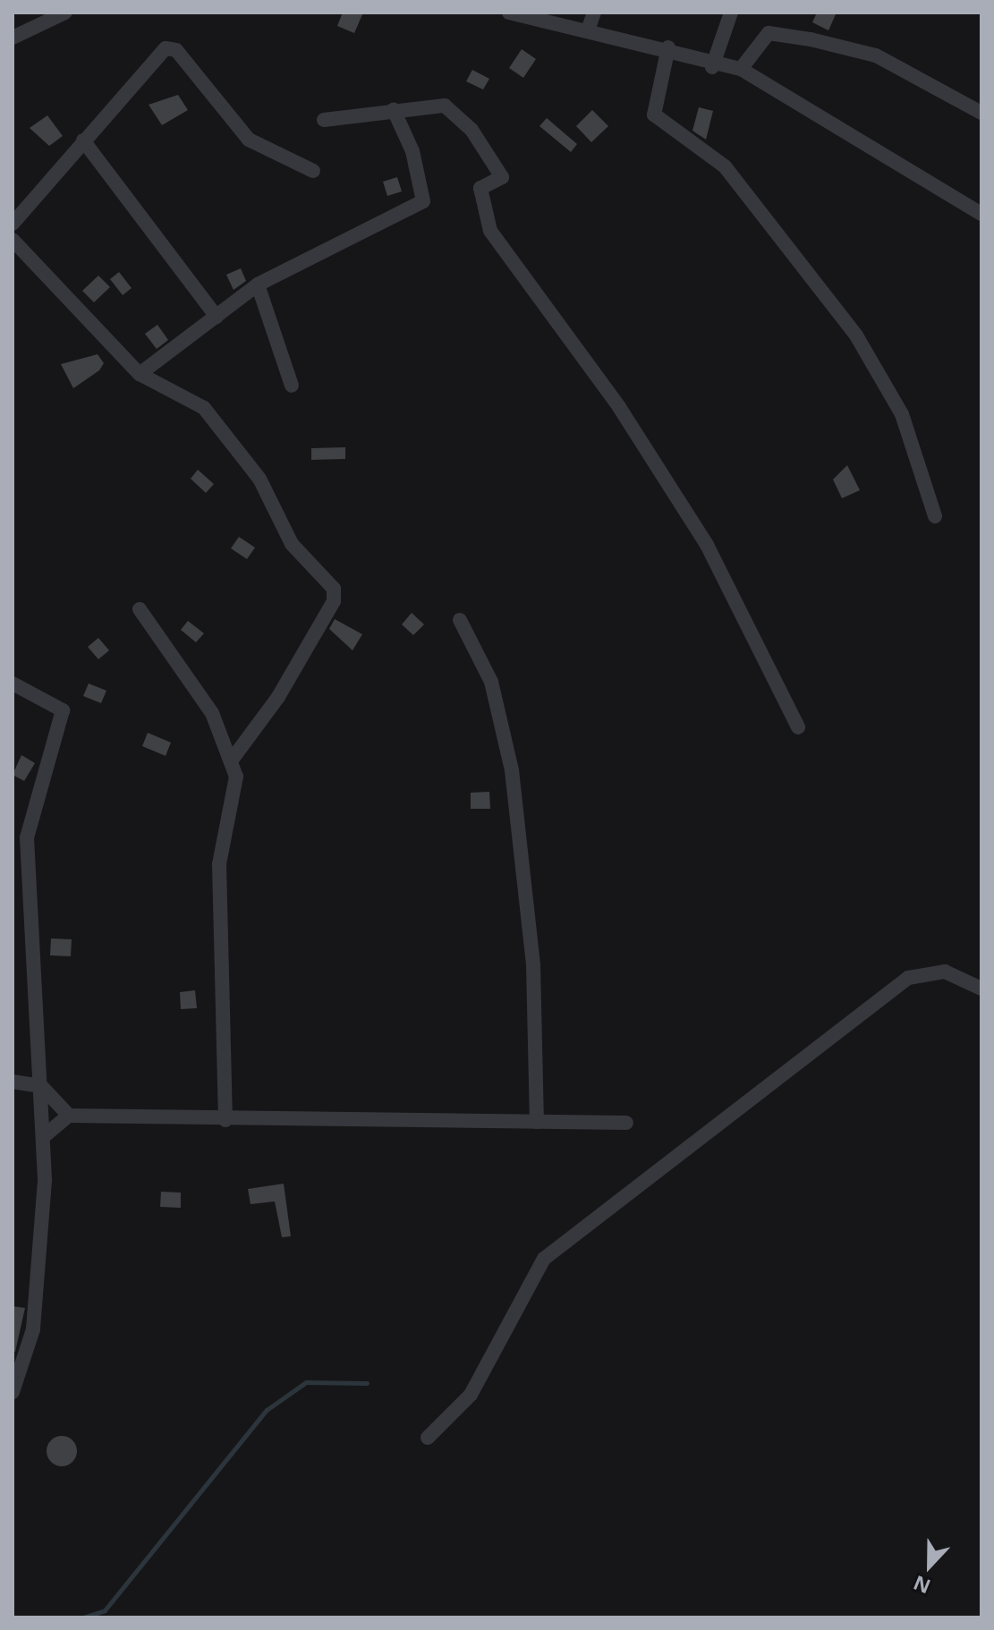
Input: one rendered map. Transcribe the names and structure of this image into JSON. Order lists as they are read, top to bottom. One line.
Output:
{"north":"bottom"}
